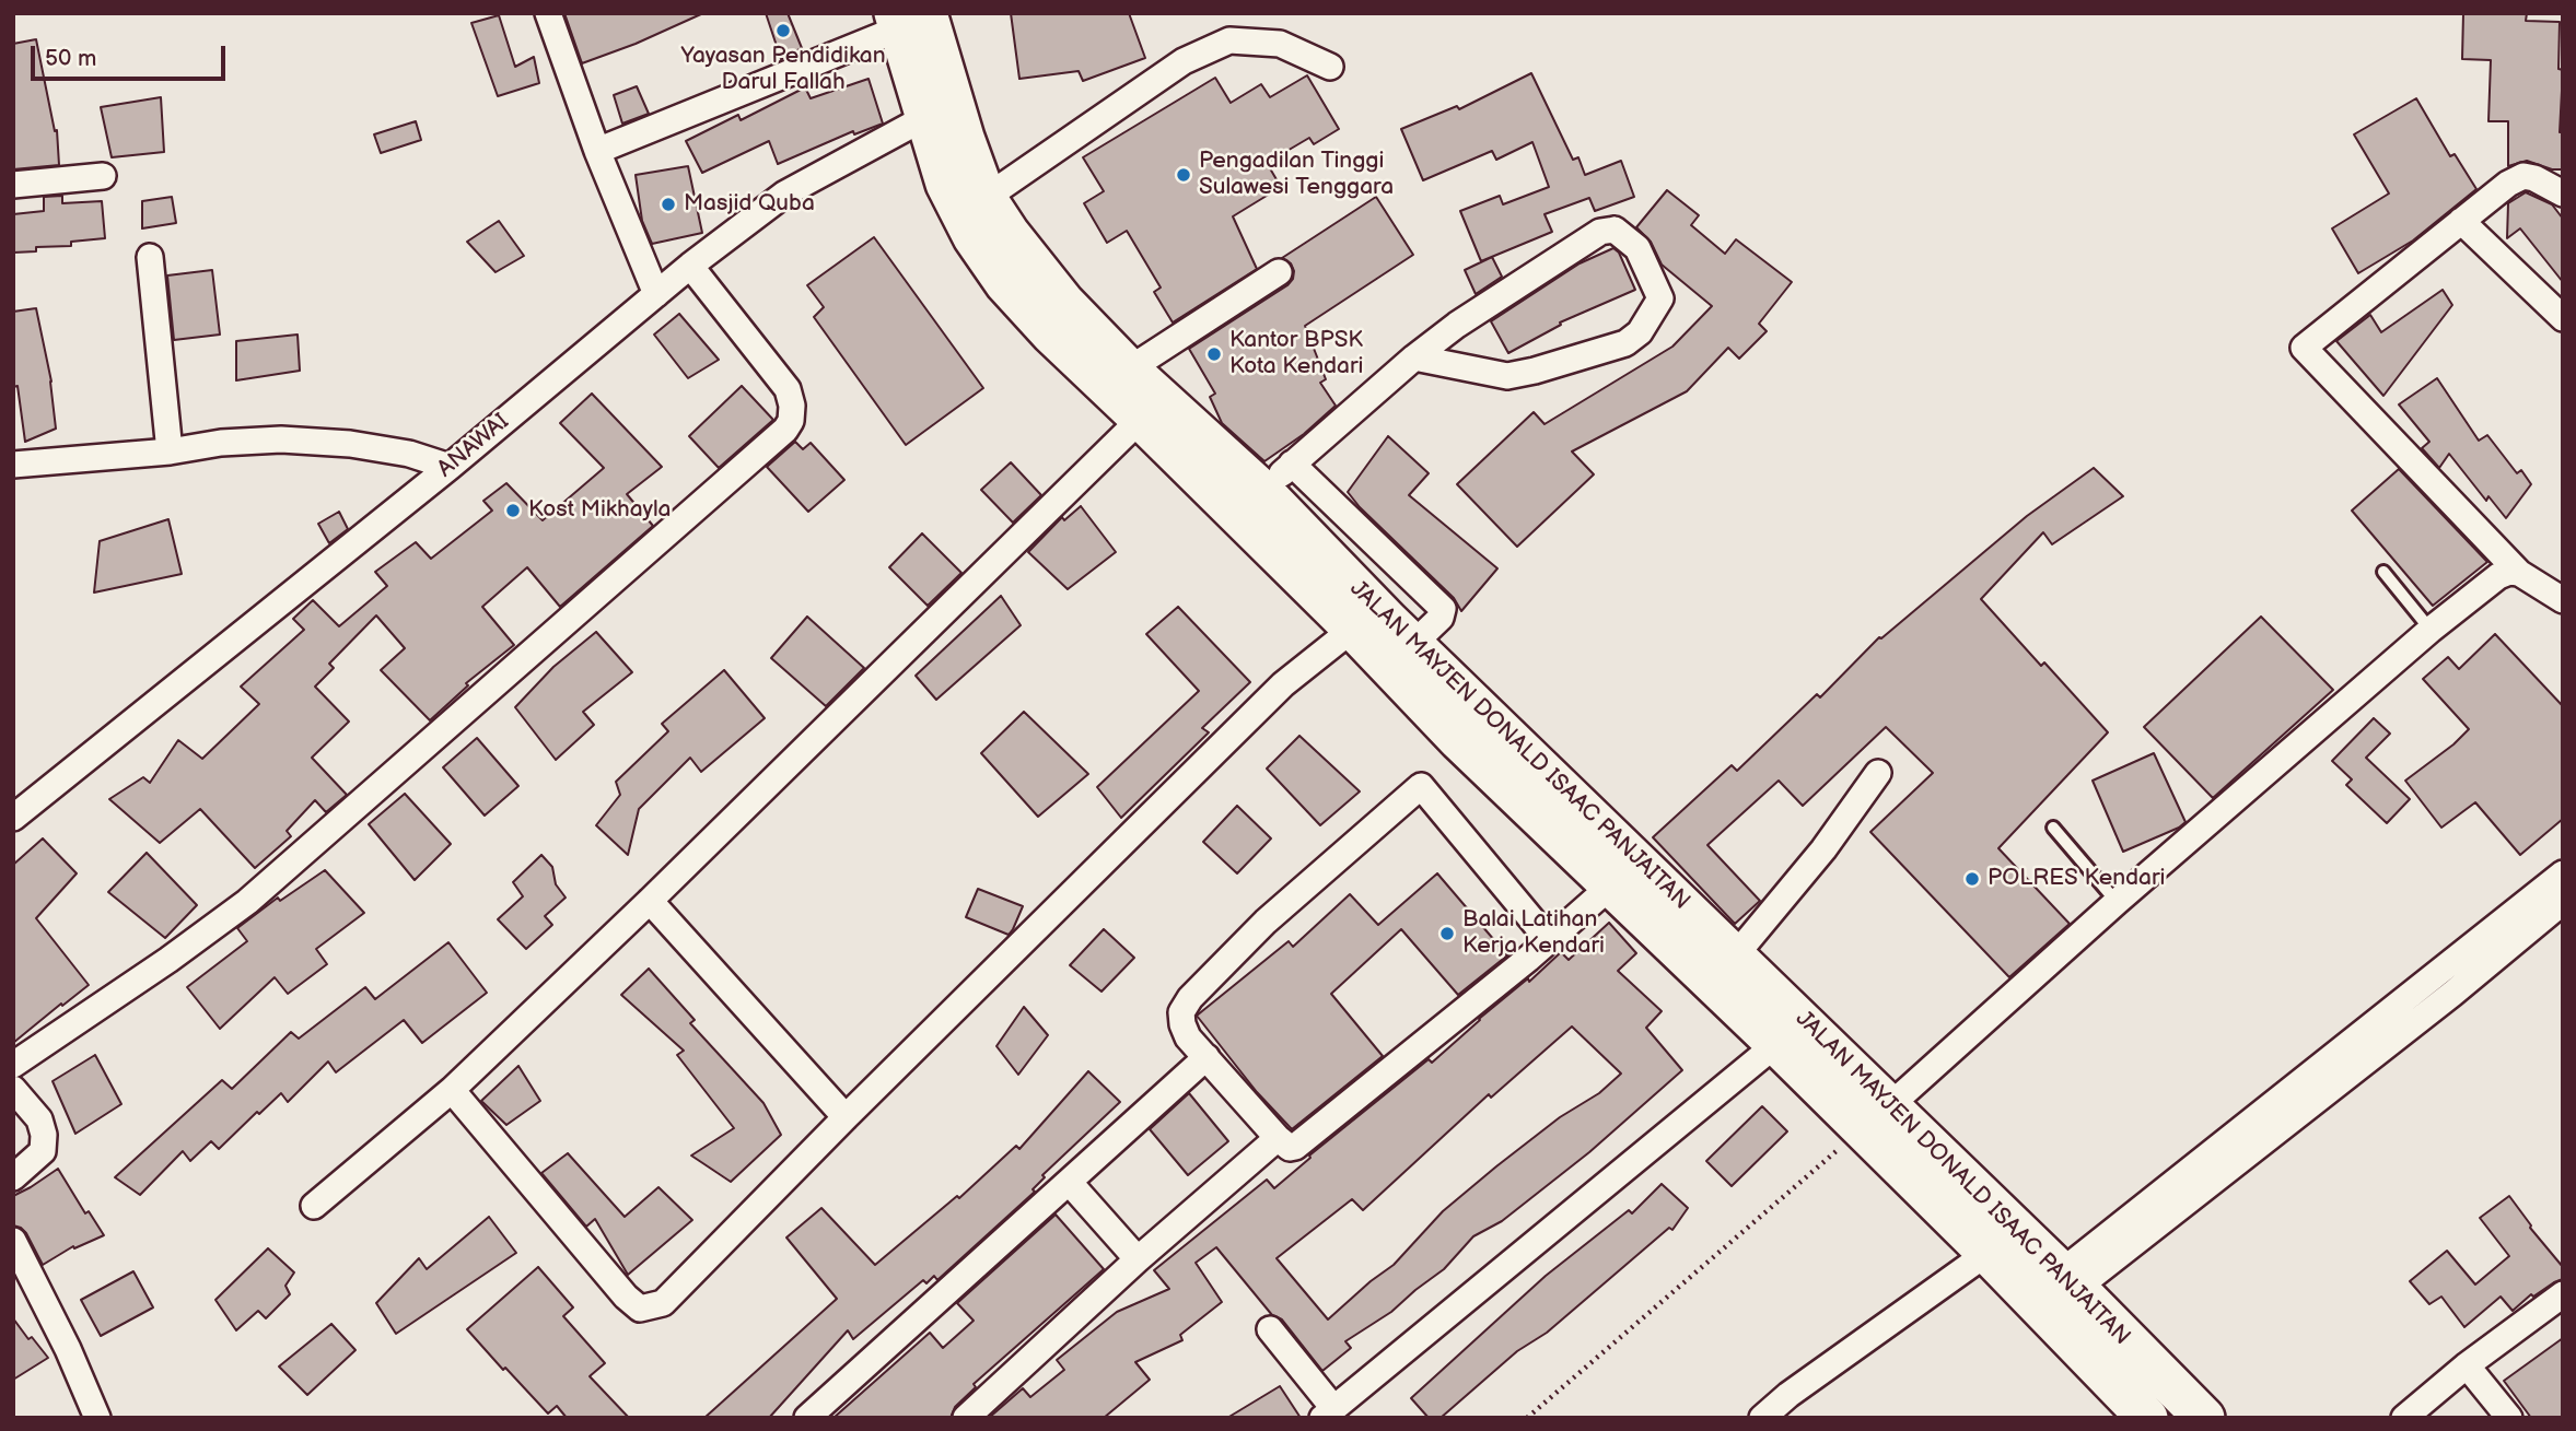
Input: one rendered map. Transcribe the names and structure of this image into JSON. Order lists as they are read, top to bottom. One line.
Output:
{"streets":{"highway":["JALAN MAYJEN DONALD ISAAC PANJAITAN"],"street":["ANAWAI"]},"crossings":[["ANAWAI","JALAN MAYJEN DONALD ISAAC PANJAITAN"]],"places":["Yayasan Pendidikan Darul Fallah","Pengadilan Tinggi Sulawesi Tenggara","Masjid Quba","Kantor BPSK Kota Kendari","Kost Mikhayla","POLRES Kendari","Balai Latihan Kerja Kendari"],"scale_bar":"50 m"}
